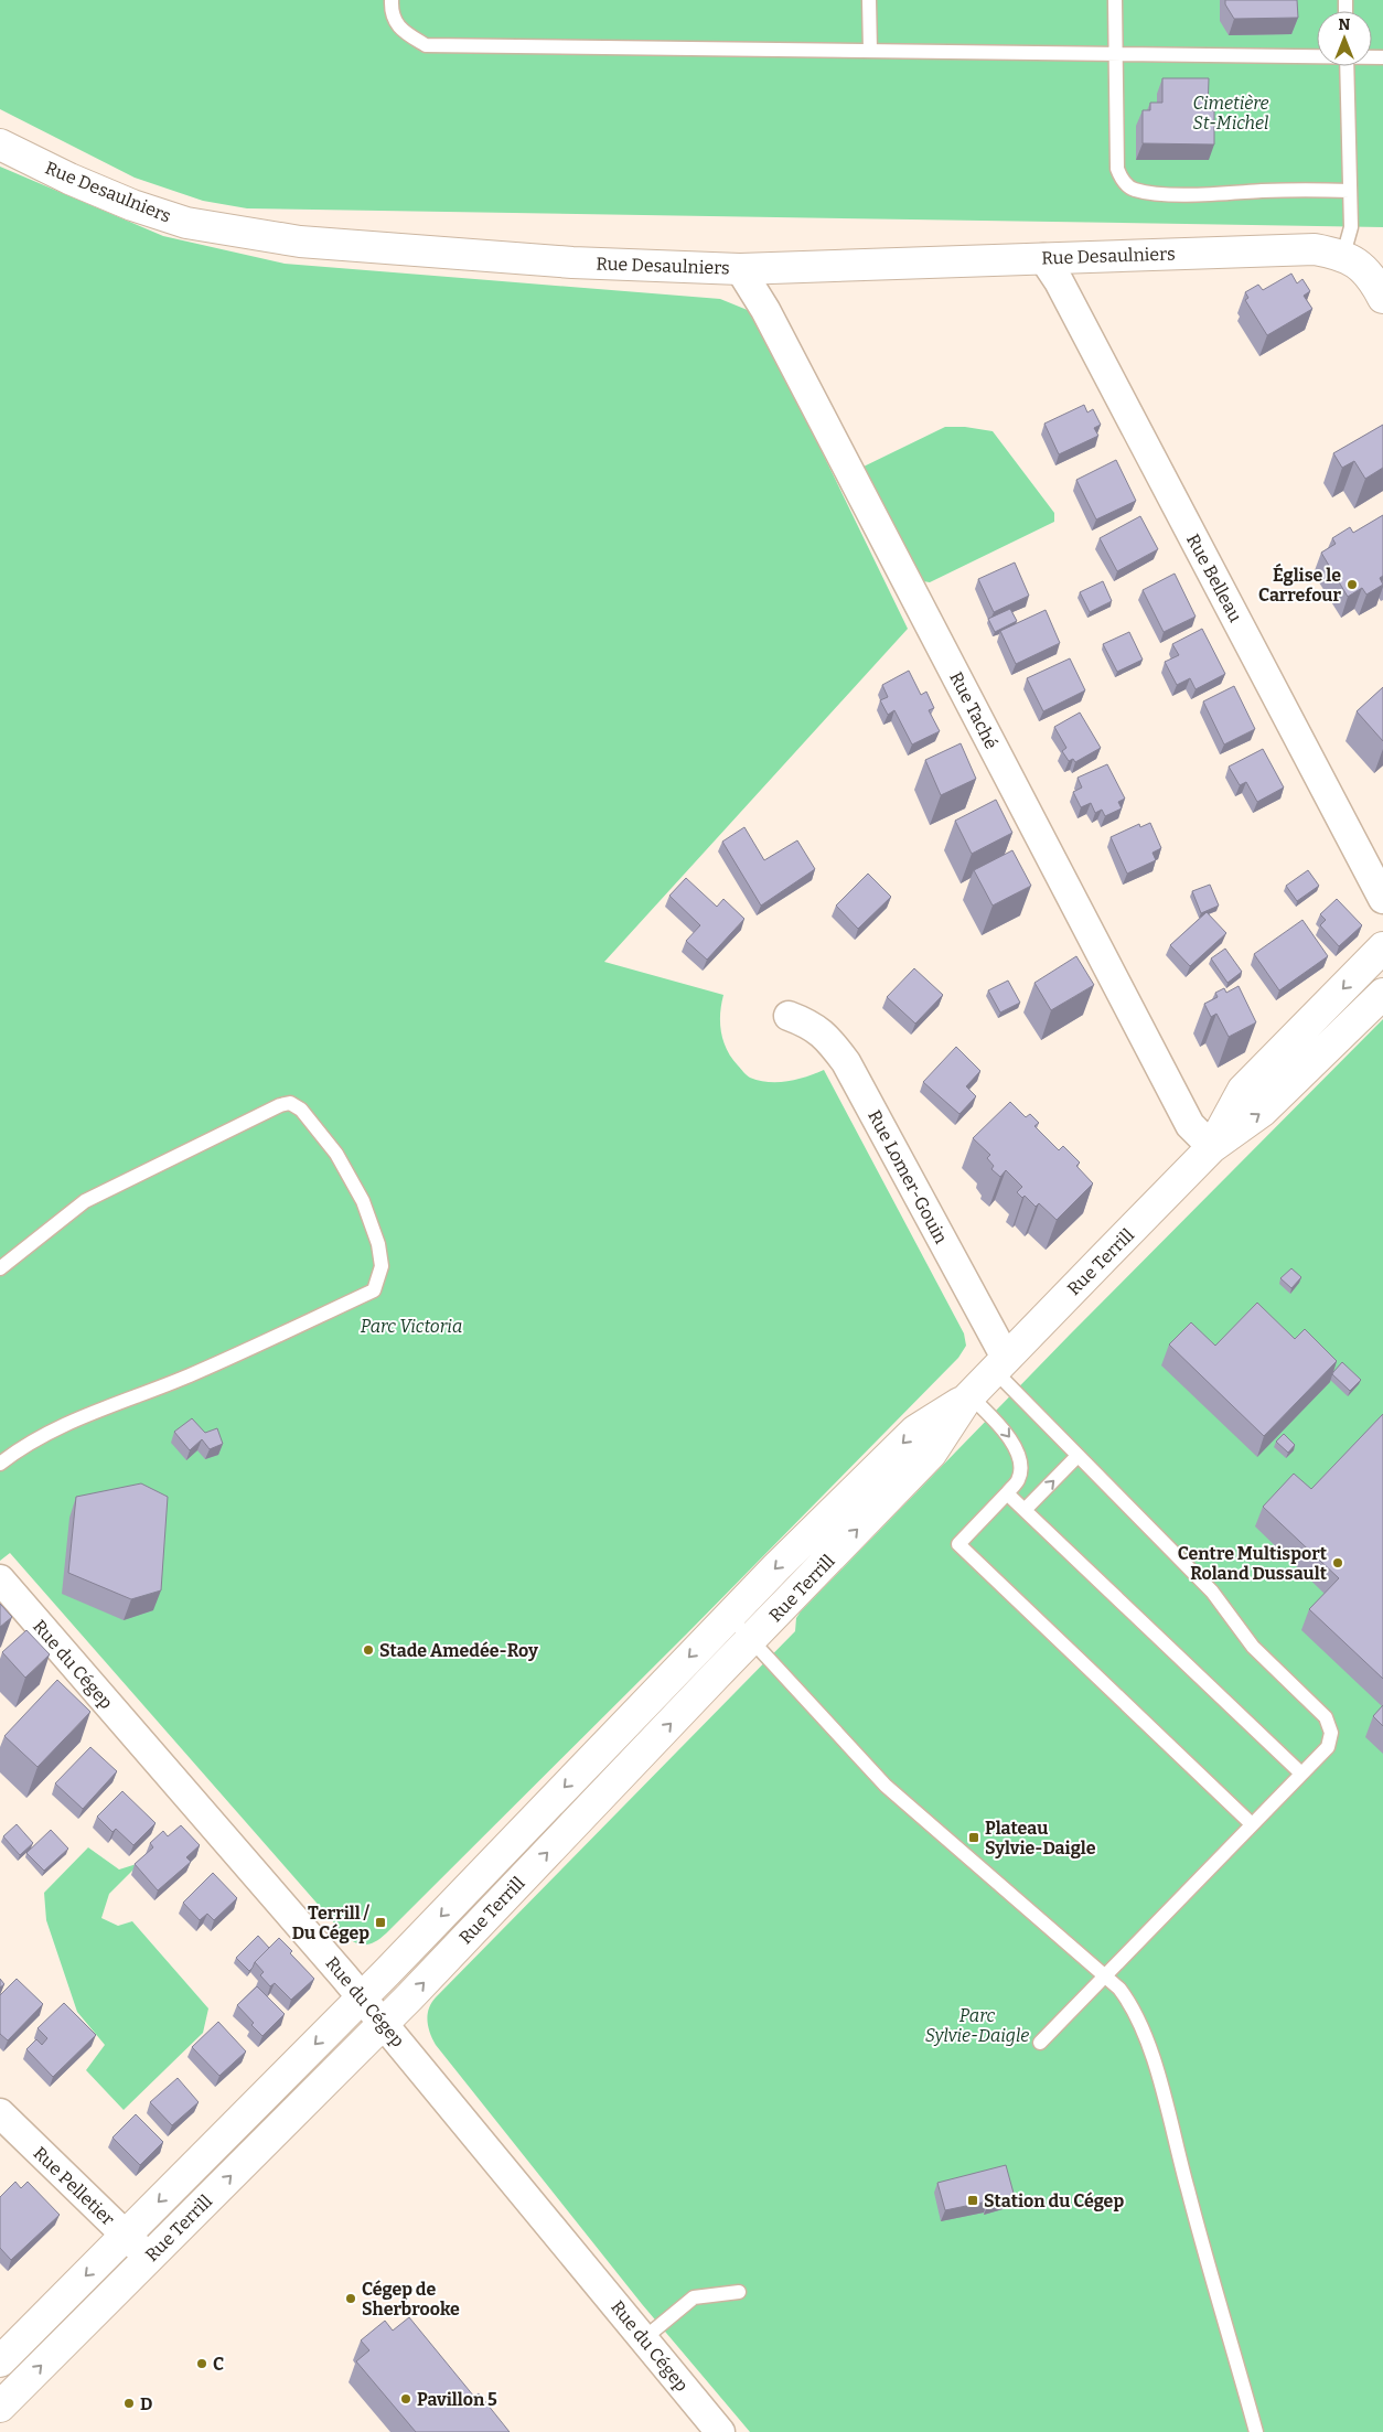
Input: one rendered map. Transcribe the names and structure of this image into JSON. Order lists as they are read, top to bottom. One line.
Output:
{"streets":{"street":["Rue Desaulniers","Rue Belleau","Rue Taché","Rue Lomer-Gouin","Rue Terrill","Rue du Cégep","Rue Pelletier"]},"crossings":[["Rue Desaulniers","Rue Belleau"],["Rue Desaulniers","Rue Taché"],["Rue Taché","Rue Terrill"],["Rue Lomer-Gouin","Rue Terrill"],["Rue Terrill","Rue du Cégep"],["Rue Terrill","Rue Pelletier"]],"parks":["Cimetière St-Michel","Parc Victoria","Parc Sylvie-Daigle"],"places":{"other":["Église le Carrefour","Centre Multisport Roland Dussault","Stade Amedée-Roy","Cégep de Sherbrooke","C","Pavillon 5","D"],"transit":["Plateau Sylvie-Daigle","Terrill / Du Cégep","Station du Cégep"]},"north":"top"}
